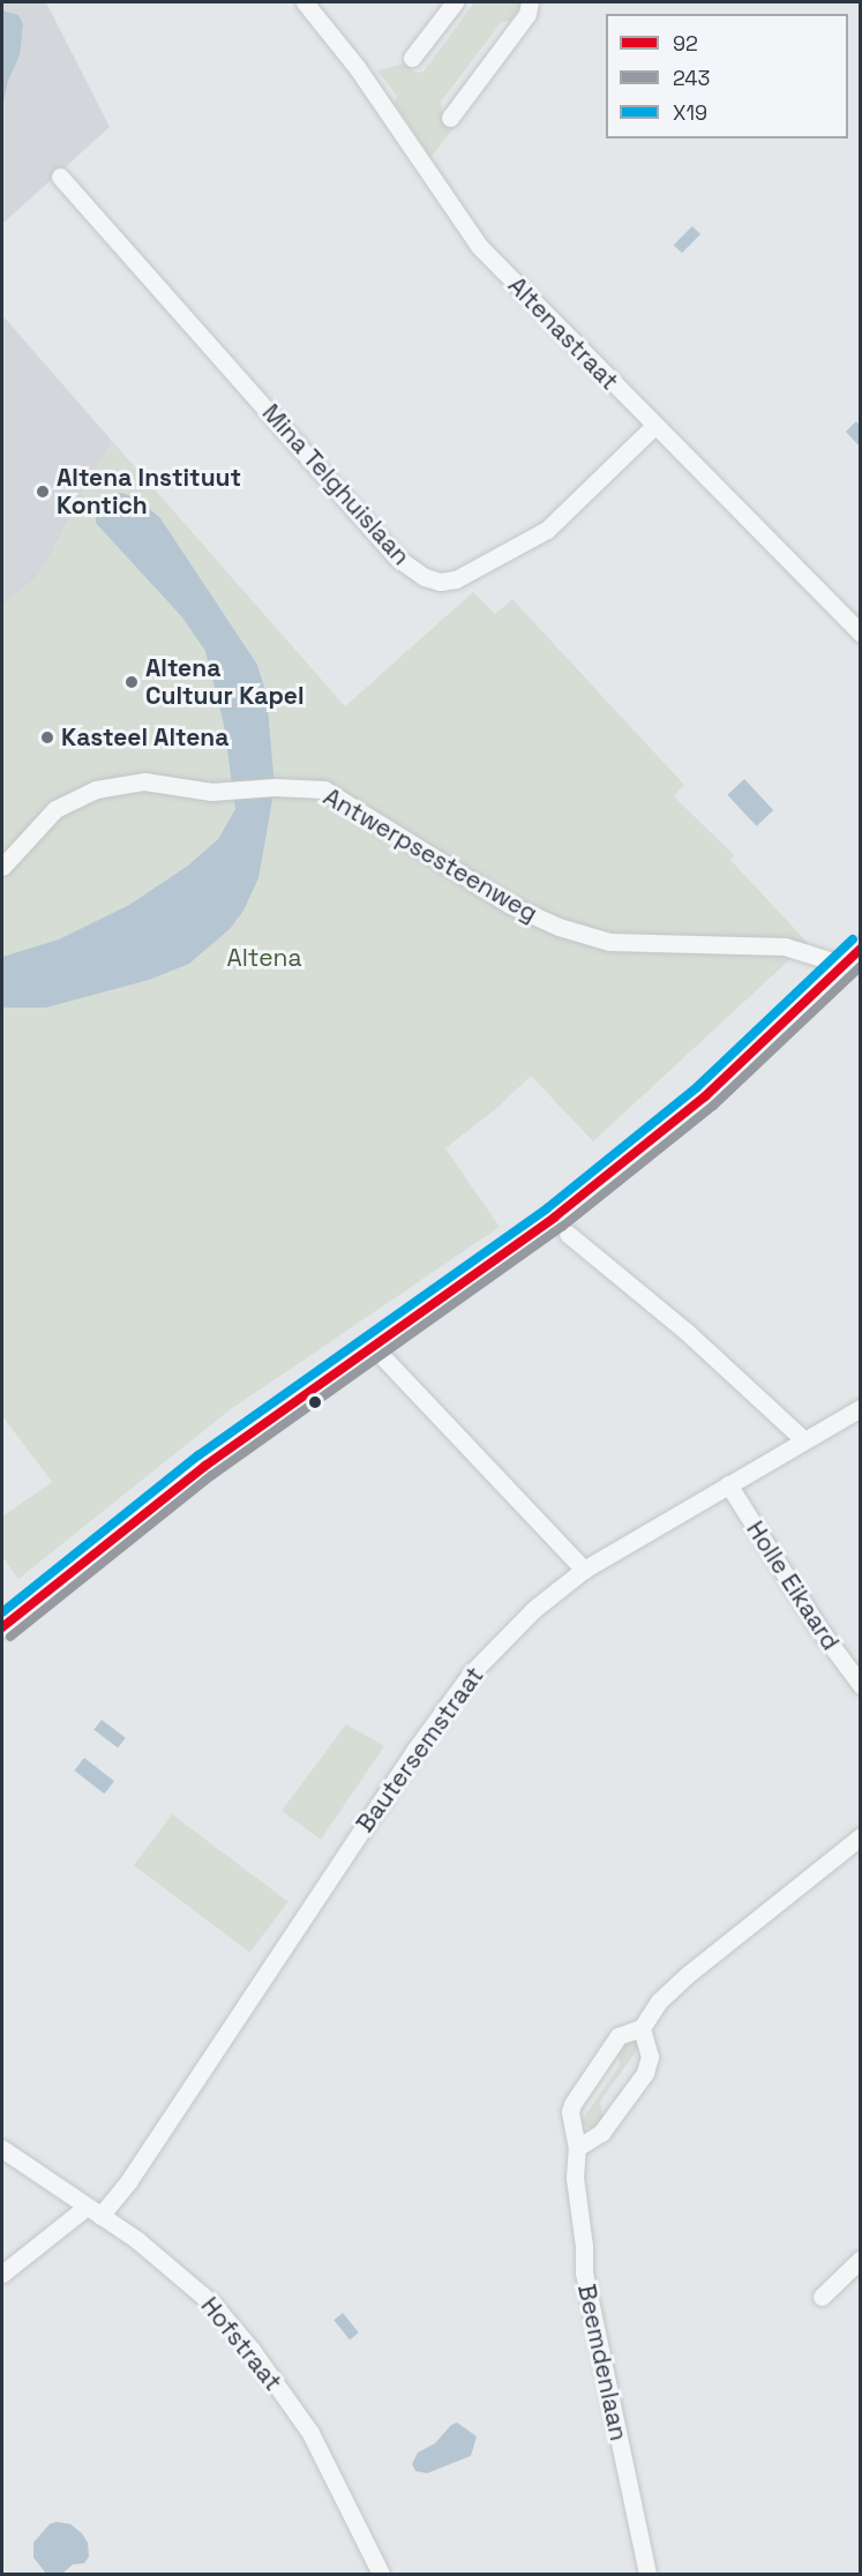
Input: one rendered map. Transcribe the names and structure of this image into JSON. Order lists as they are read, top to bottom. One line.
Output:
{"streets":{"street":["Altenastraat","Mina Telghuislaan","Antwerpsesteenweg","Holle Eikaard","Bautersemstraat","Hofstraat","Beemdenlaan"]},"crossings":[["Altenastraat","Mina Telghuislaan"],["Holle Eikaard","Bautersemstraat"],["Bautersemstraat","Hofstraat"]],"parks":["Altena"],"places":["Altena Instituut Kontich","Altena Cultuur Kapel","Kasteel Altena"],"lines":["transit line X19","transit line 92","transit line 243"],"legend":["92","243","X19"]}
